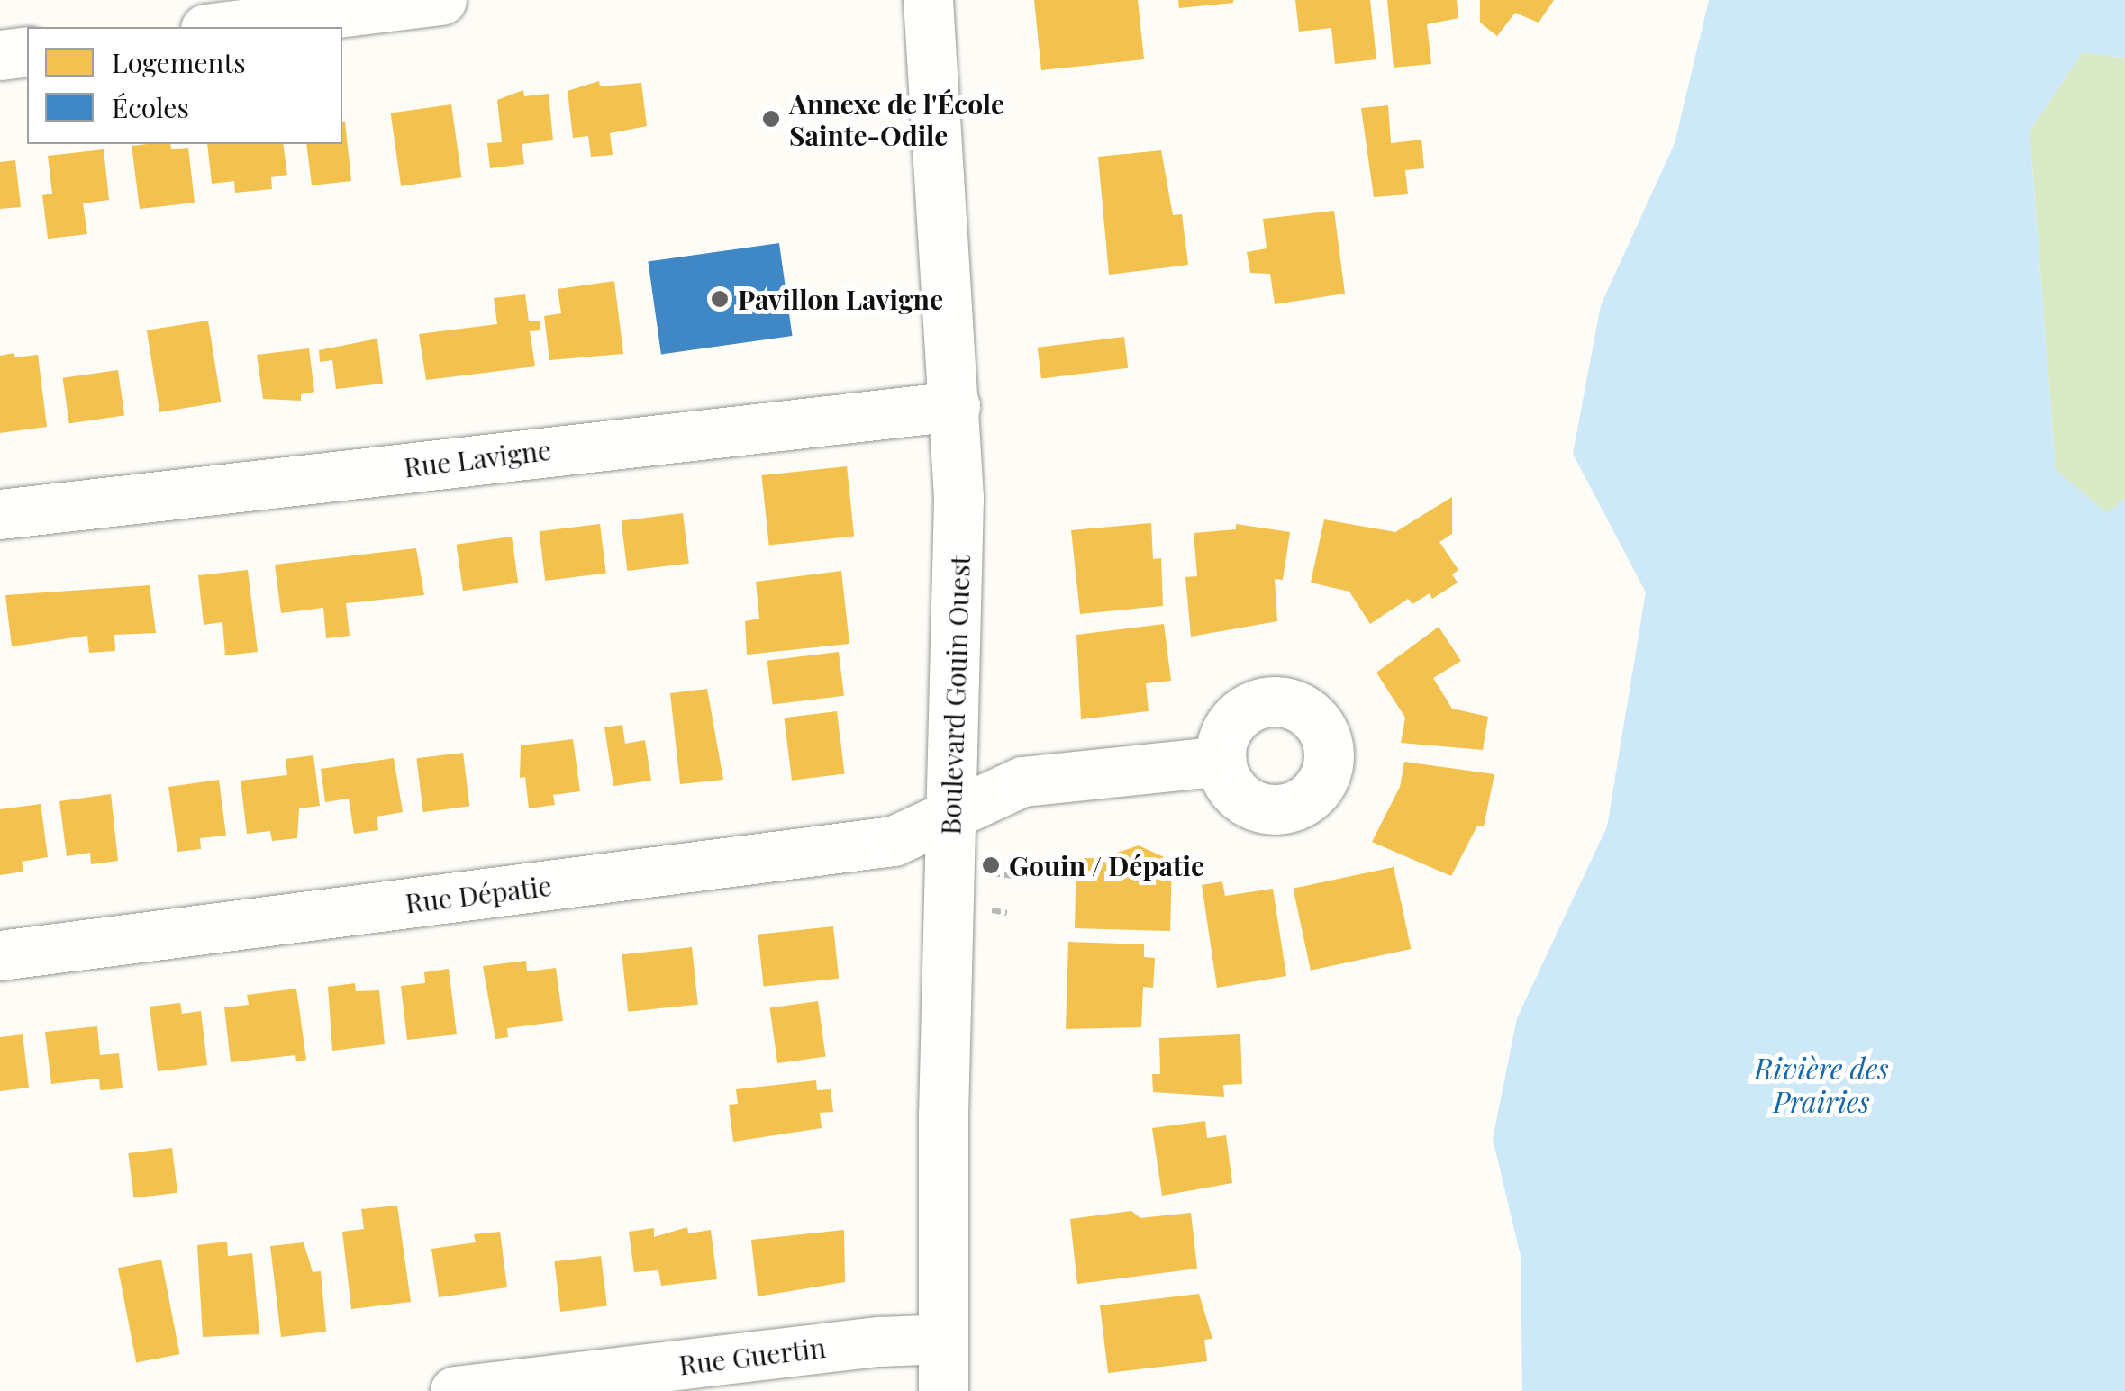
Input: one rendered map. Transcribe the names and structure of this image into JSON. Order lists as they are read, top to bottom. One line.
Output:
{"streets":{"street":["Rue Lavigne","Boulevard Gouin Ouest","Rue Dépatie","Rue Guertin"]},"crossings":[["Rue Lavigne","Boulevard Gouin Ouest"],["Boulevard Gouin Ouest","Rue Dépatie"],["Boulevard Gouin Ouest","Rue Guertin"]],"water":["Rivière des Prairies"],"places":["Annexe de l'École Sainte-Odile","Pavillon Lavigne","Gouin / Dépatie"],"legend":["Logements","Écoles"]}
